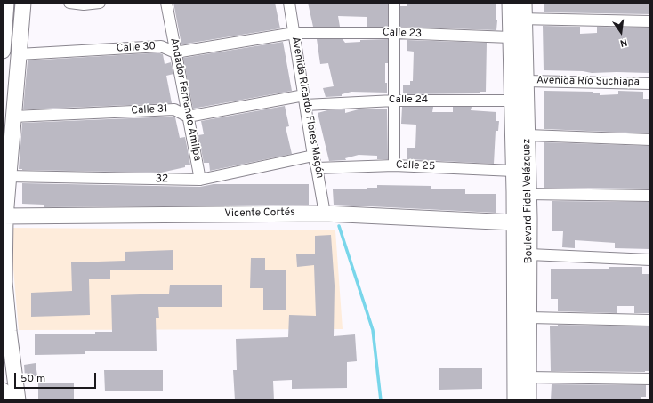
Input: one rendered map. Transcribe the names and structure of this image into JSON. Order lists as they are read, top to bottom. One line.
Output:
{"streets":{"street":["Calle 23","Calle 30","Avenida Río Suchiapa","Andador Fernando Amilpa","Calle 24","Avenida Ricardo Flores Magón","Calle 31","Calle 25","32","Boulevard Fidel Velázquez","Vicente Cortés"]},"crossings":[["Calle 23","Calle 30"],["Calle 23","Avenida Ricardo Flores Magón"],["Calle 23","Boulevard Fidel Velázquez"],["Calle 30","Andador Fernando Amilpa"],["Calle 30","Avenida Ricardo Flores Magón"],["Avenida Río Suchiapa","Boulevard Fidel Velázquez"],["Andador Fernando Amilpa","Calle 31"],["Andador Fernando Amilpa","32"],["Calle 24","Avenida Ricardo Flores Magón"],["Calle 24","Boulevard Fidel Velázquez"],["Avenida Ricardo Flores Magón","Calle 25"],["Avenida Ricardo Flores Magón","32"],["Avenida Ricardo Flores Magón","Vicente Cortés"],["Calle 25","Boulevard Fidel Velázquez"],["Boulevard Fidel Velázquez","Vicente Cortés"]],"scale_bar":"50 m","north":"bottom"}
